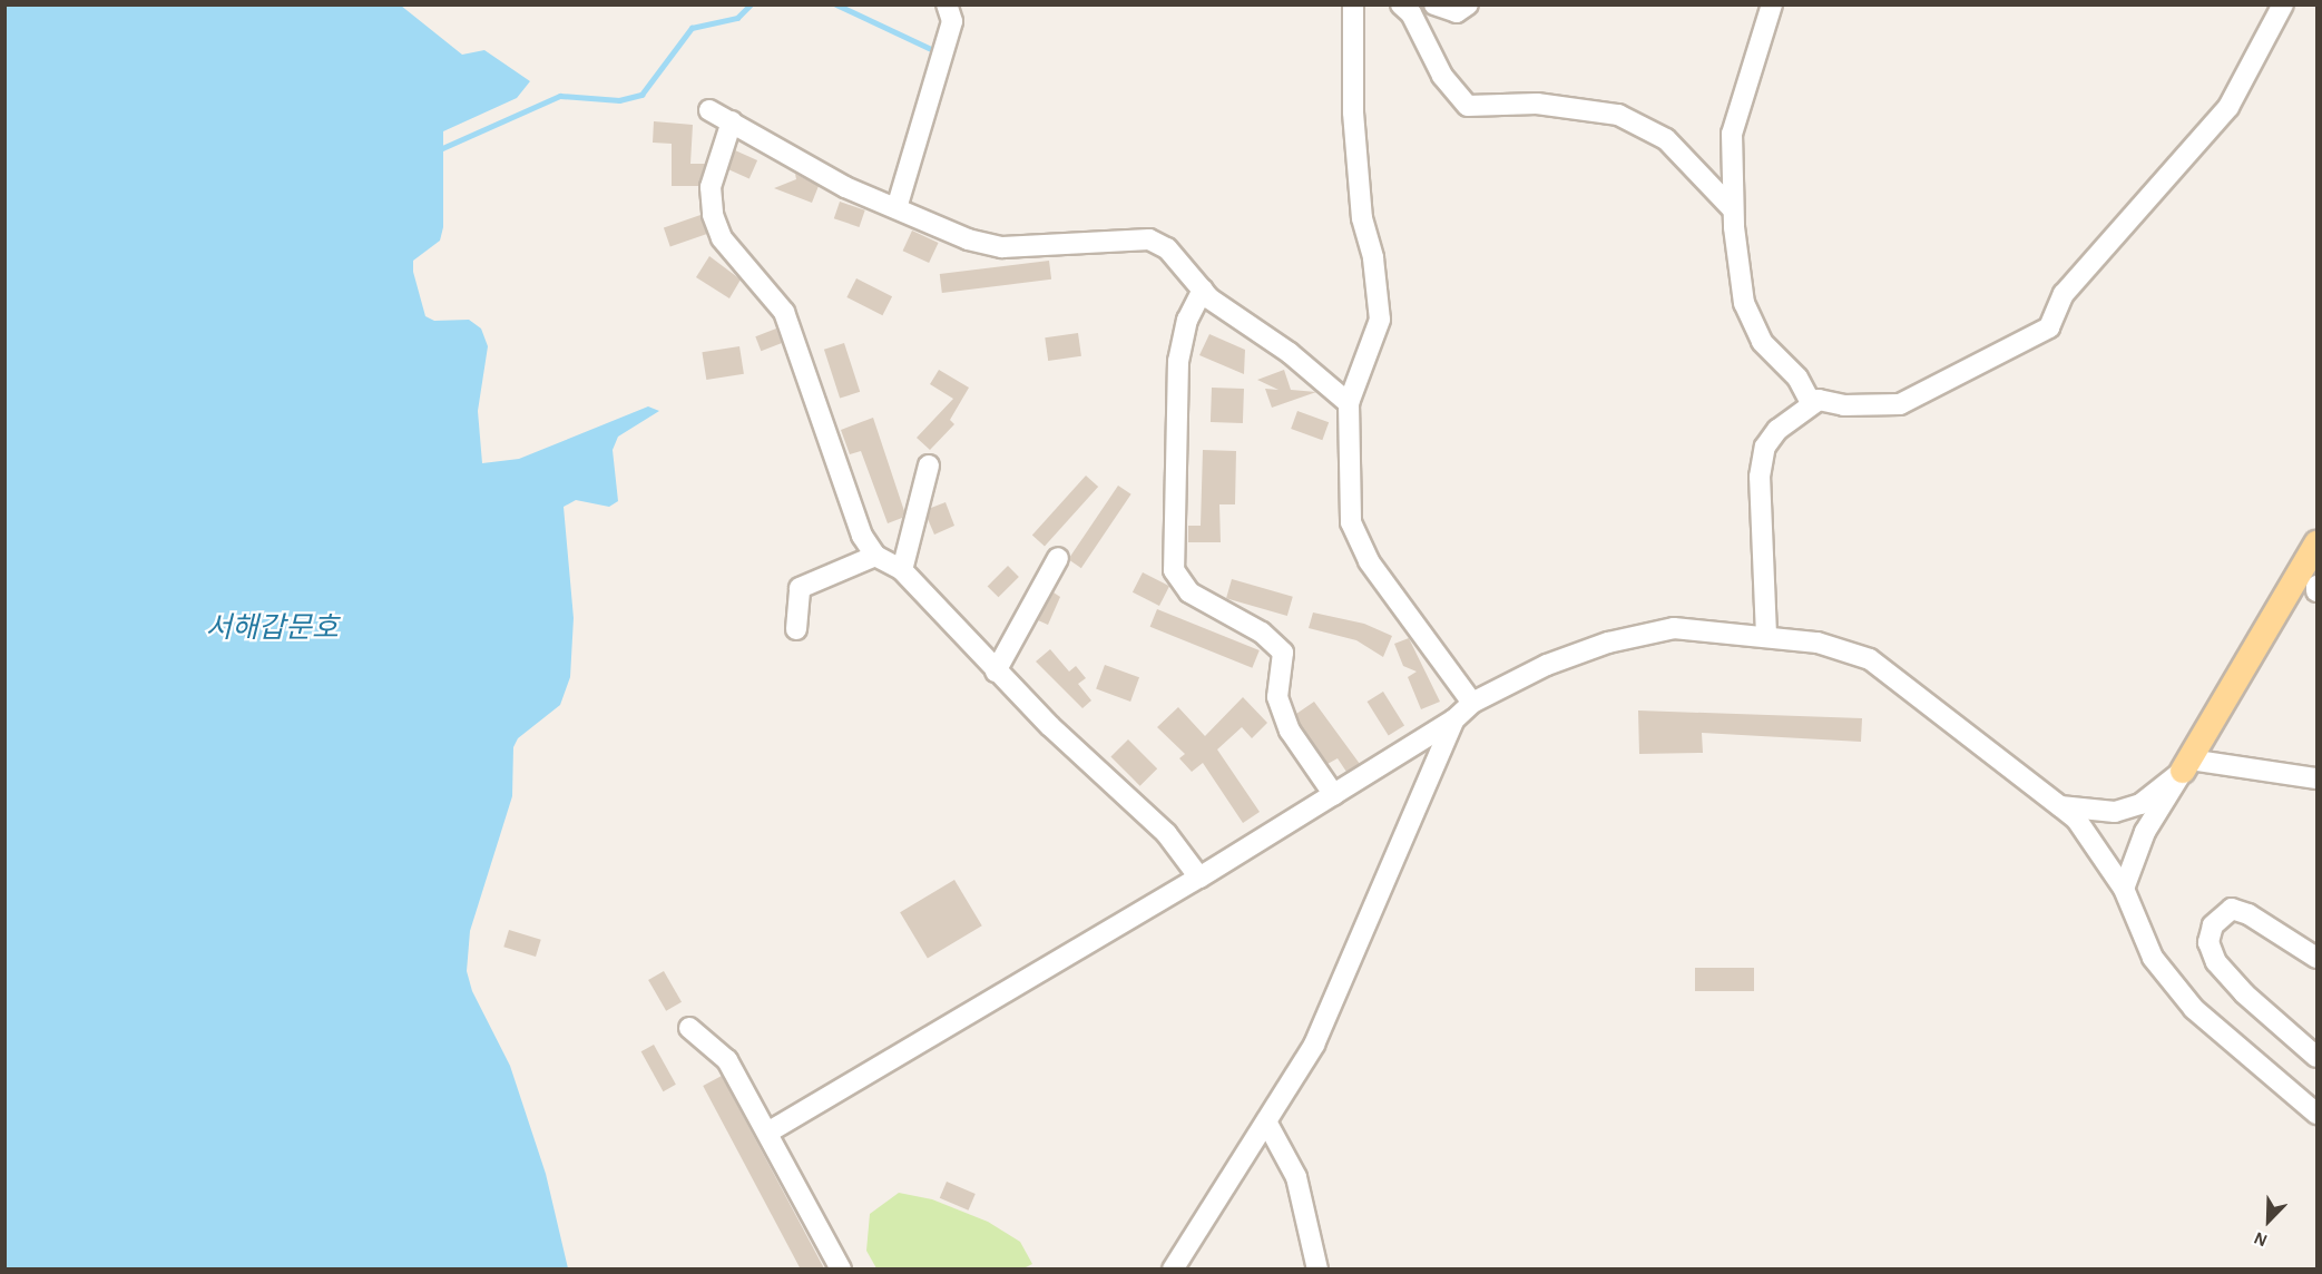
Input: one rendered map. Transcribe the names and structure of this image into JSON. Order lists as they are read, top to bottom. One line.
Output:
{"water":["서해갑문호"],"north":"bottom left"}
